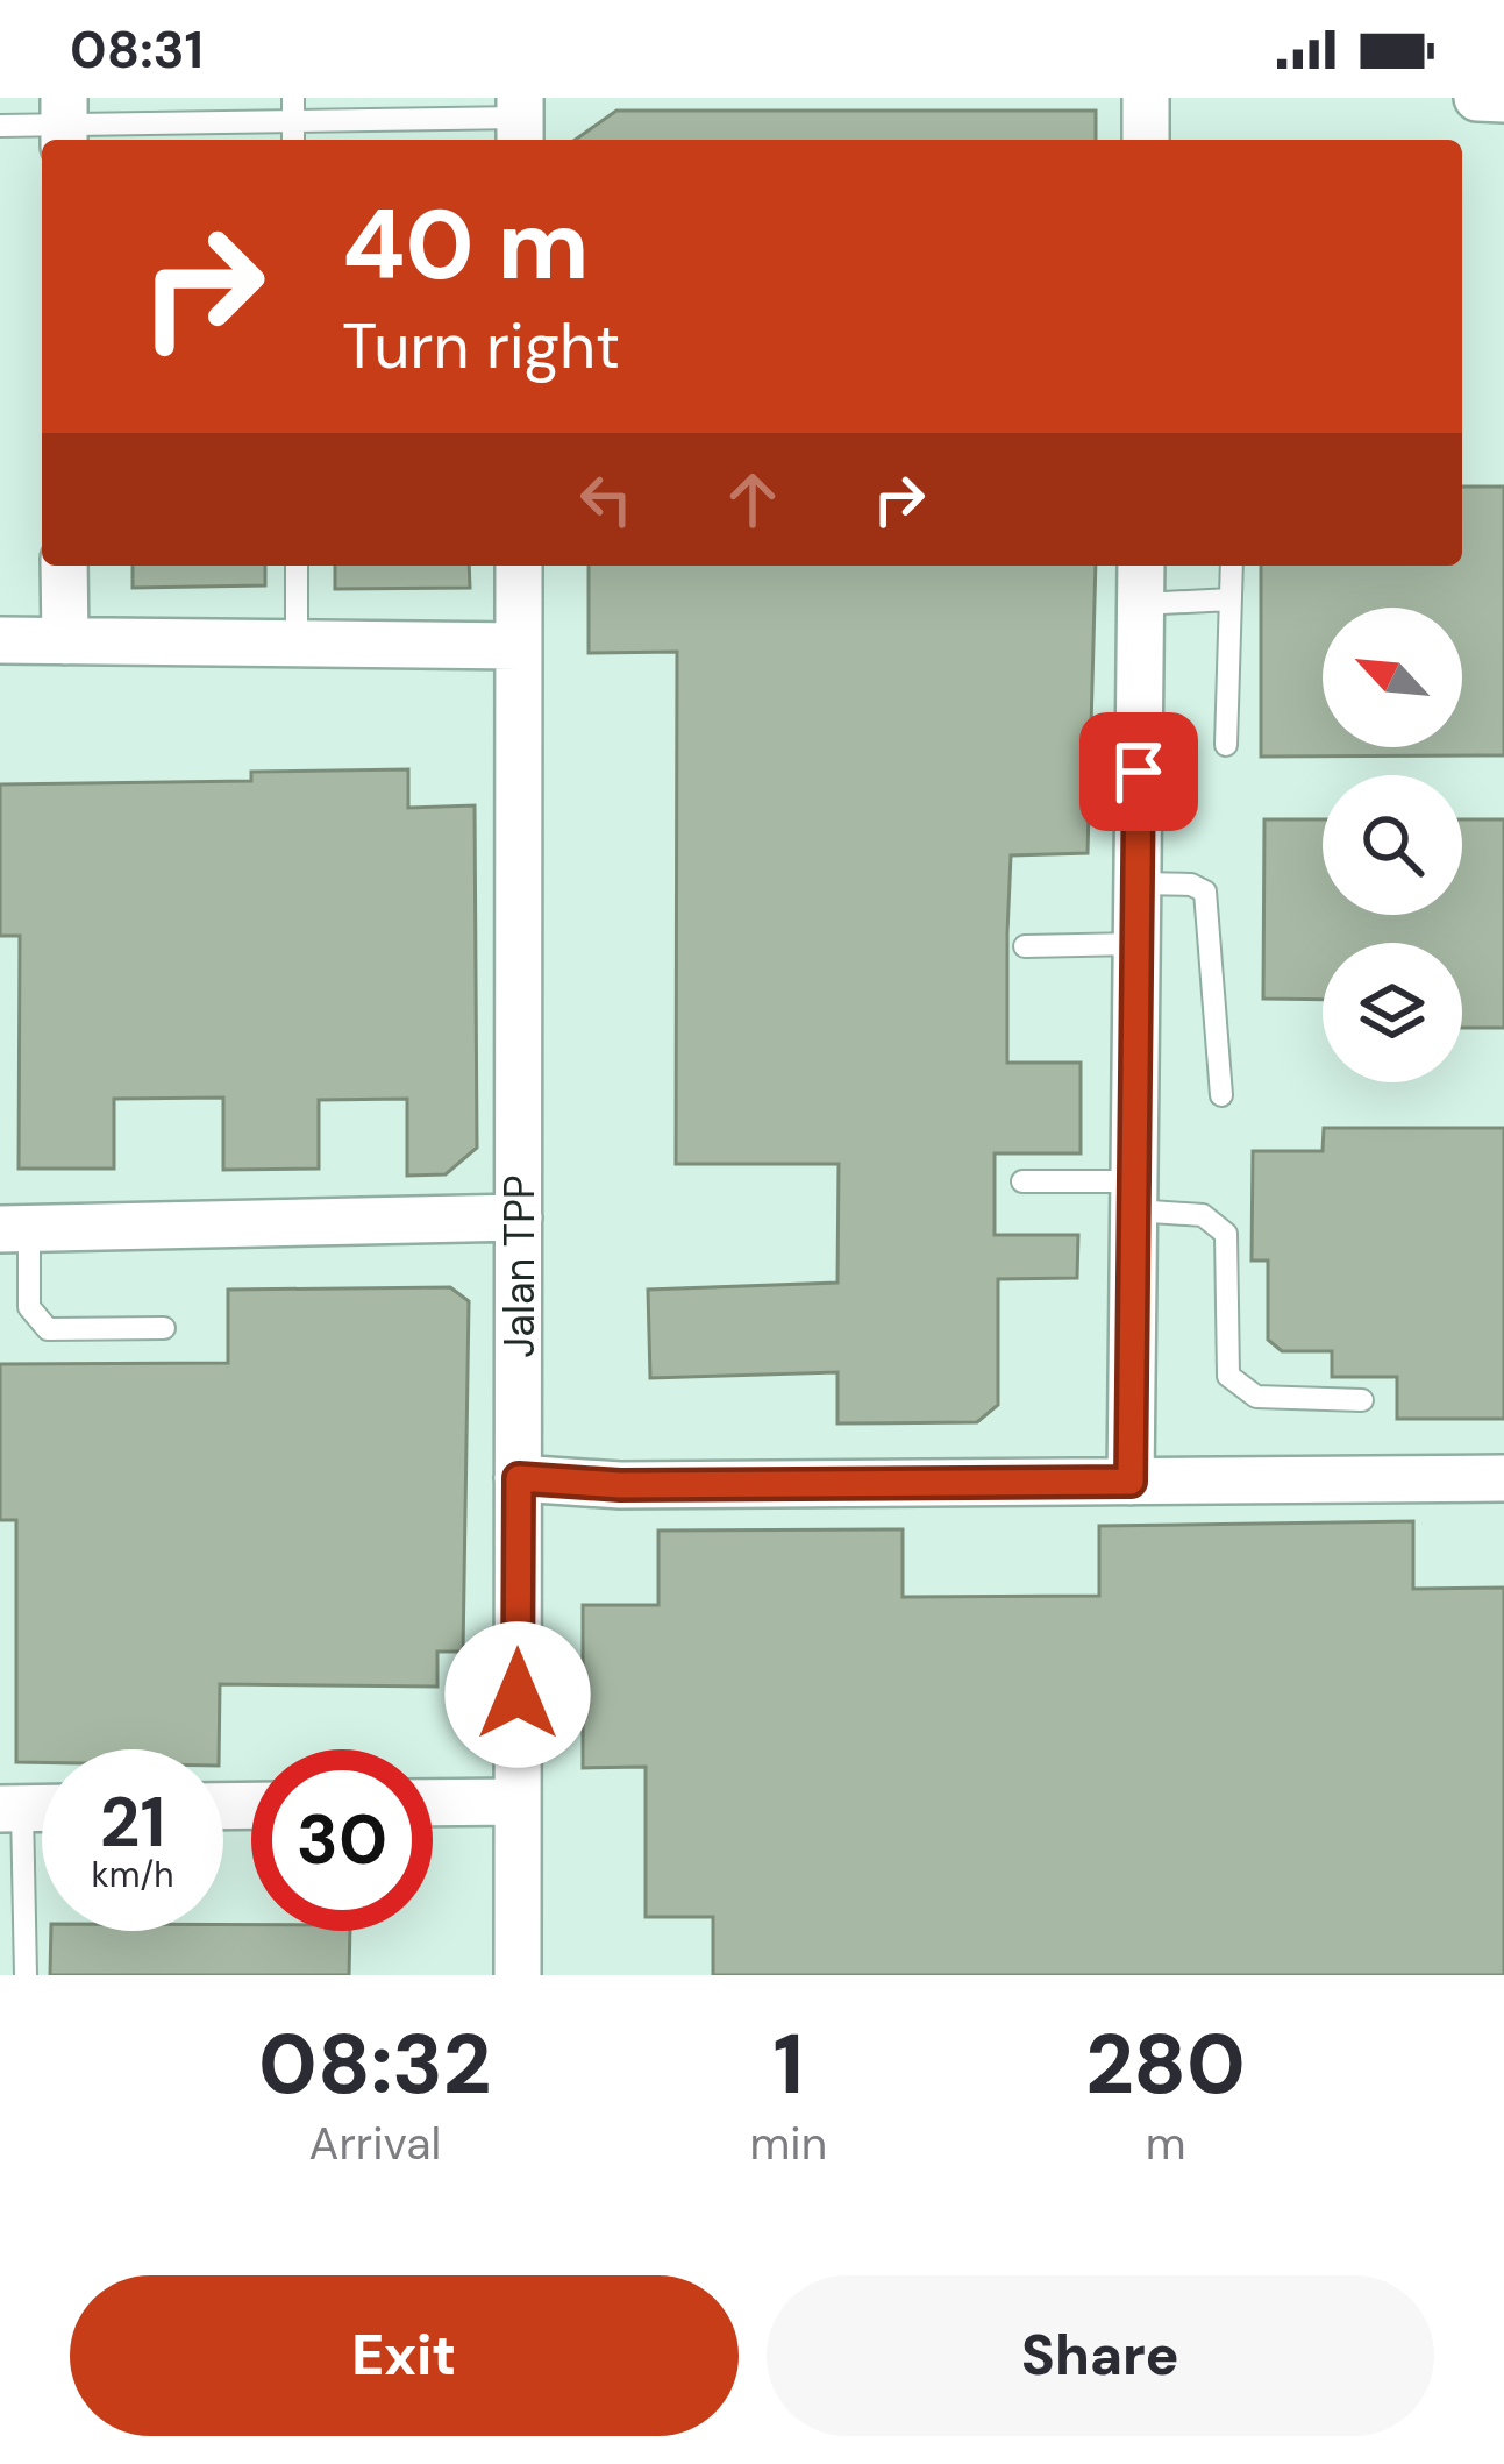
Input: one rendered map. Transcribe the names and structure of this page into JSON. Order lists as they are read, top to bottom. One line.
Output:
{"streets":{"street":["Jalan TPP"]},"north":"top left","page":{"status":"08:31","turn":["40 m","Turn right"],"speed":"21 km/h","limit":"30","eta":["08:32","Arrival","1","min","280","m"],"buttons":["Exit","Share"]}}
